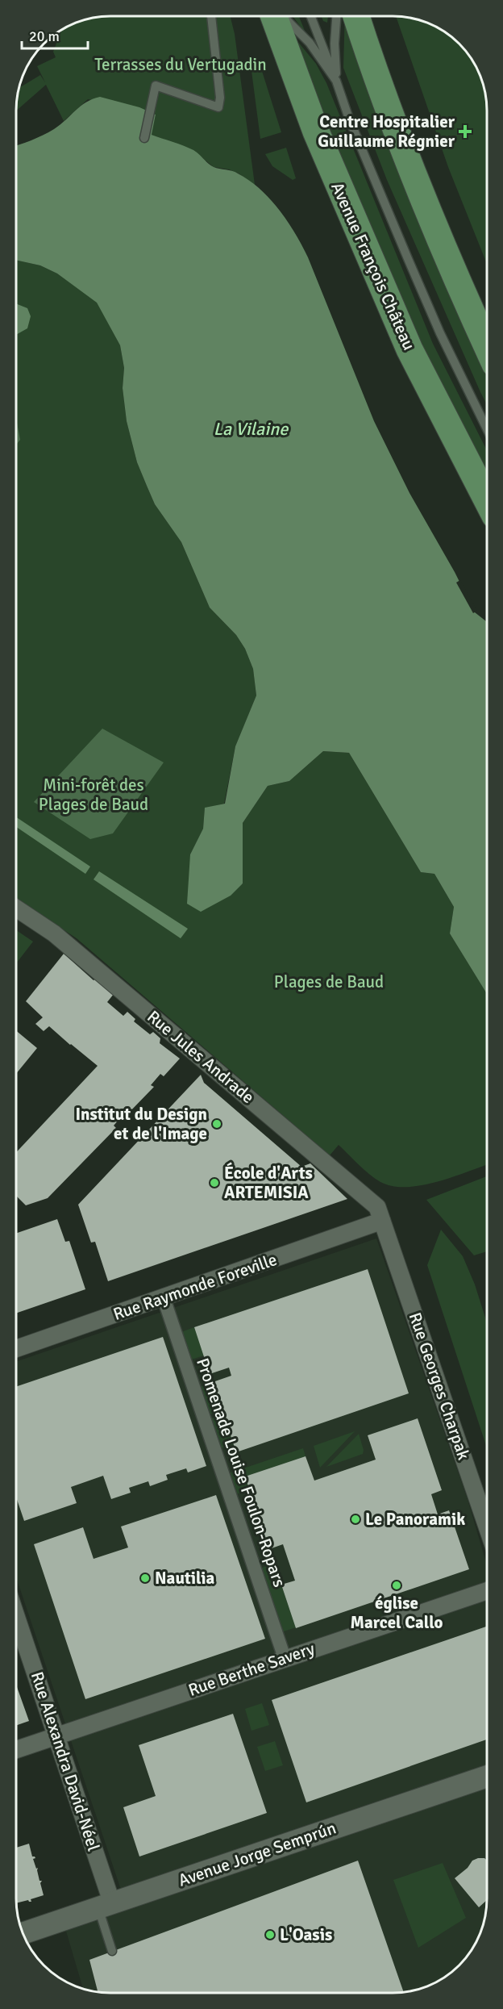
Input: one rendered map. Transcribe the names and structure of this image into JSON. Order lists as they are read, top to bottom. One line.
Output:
{"streets":{"main road":["Avenue François Château"],"street":["Rue Jules Andrade","Rue Raymonde Foreville","Rue Georges Charpak","Promenade Louise Foulon-Ropars","Rue Berthe Savery","Rue Alexandra David-Néel","Avenue Jorge Semprún"]},"crossings":[["Rue Jules Andrade","Rue Raymonde Foreville"],["Rue Jules Andrade","Rue Georges Charpak"],["Rue Raymonde Foreville","Rue Georges Charpak"],["Rue Raymonde Foreville","Promenade Louise Foulon-Ropars"],["Promenade Louise Foulon-Ropars","Rue Berthe Savery"],["Rue Berthe Savery","Rue Alexandra David-Néel"],["Rue Alexandra David-Néel","Avenue Jorge Semprún"]],"water":["La Vilaine"],"parks":["Terrasses du Vertugadin","Mini-forêt des Plages de Baud","Plages de Baud"],"places":{"health":["Centre Hospitalier Guillaume Régnier"],"other":["Institut du Design et de l'Image","École d'Arts ARTEMISIA","Le Panoramik","Nautilia","église Marcel Callo","L'Oasis"]},"scale_bar":"20 m"}
